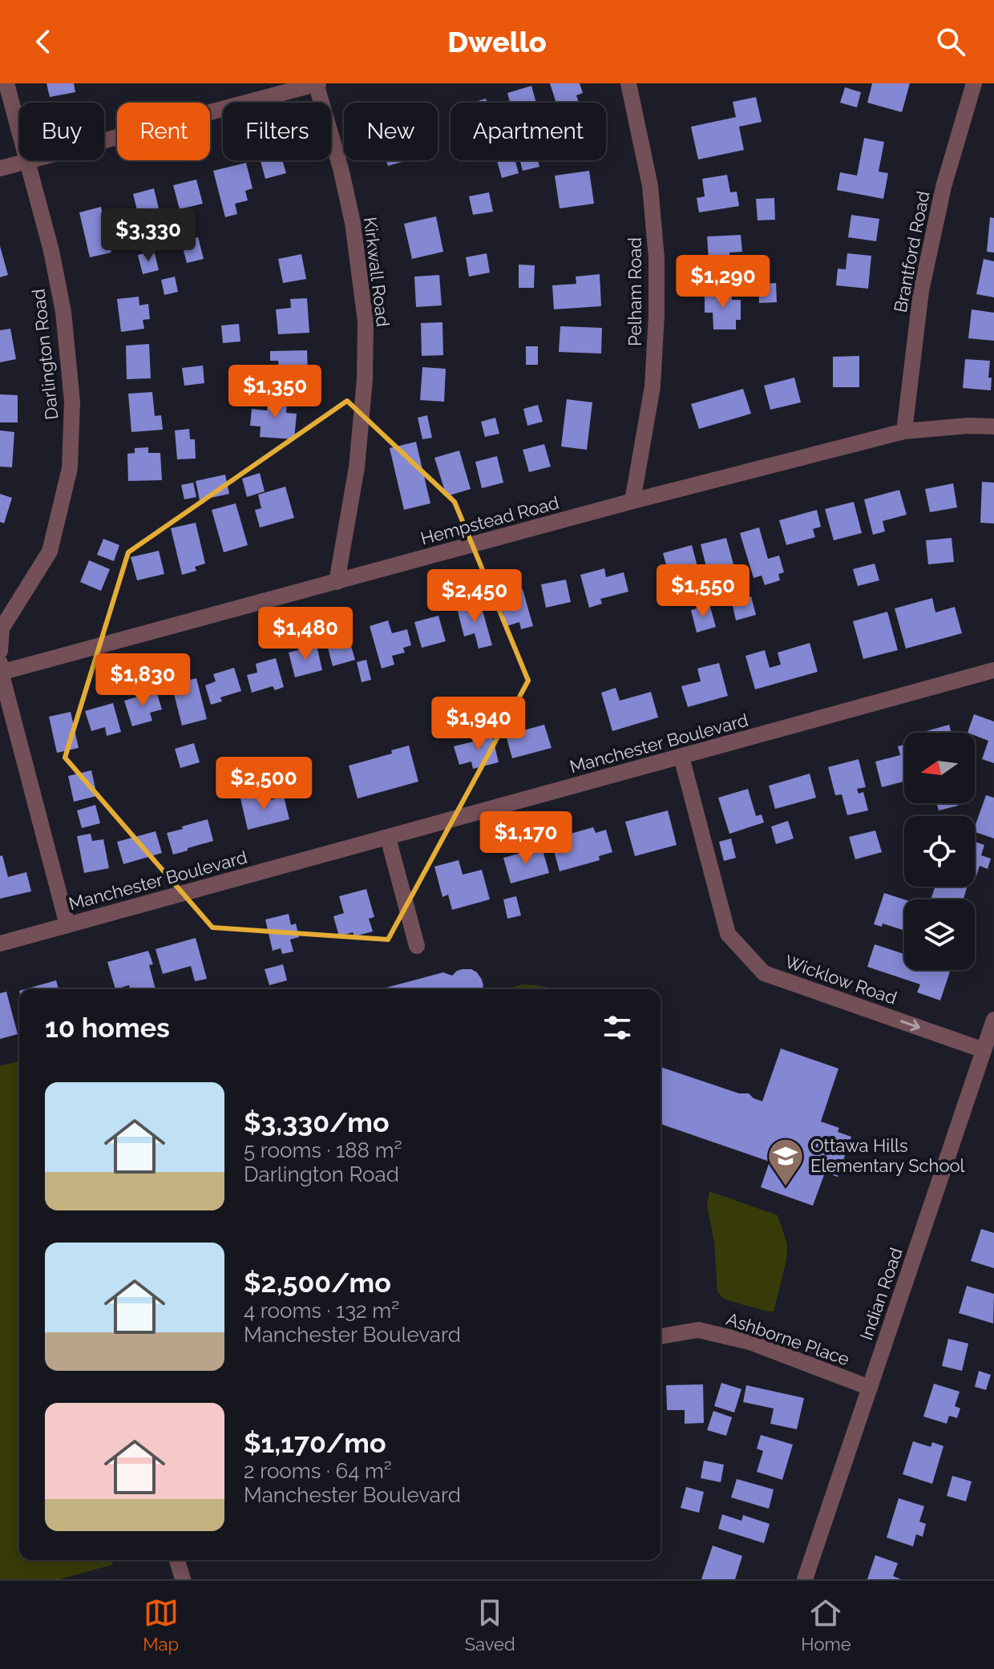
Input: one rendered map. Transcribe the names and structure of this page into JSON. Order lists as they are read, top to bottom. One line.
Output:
{"streets":{"street":["Brantford Road","Kirkwall Road","Pelham Road","Darlington Road","Hempstead Road","Manchester Boulevard","Wicklow Road","Indian Road","Ashborne Place"]},"crossings":[["Brantford Road","Hempstead Road"],["Kirkwall Road","Hempstead Road"],["Pelham Road","Hempstead Road"],["Manchester Boulevard","Wicklow Road"],["Wicklow Road","Indian Road"],["Indian Road","Ashborne Place"]],"one_way":["Wicklow Road"],"places":{"school or university":["Ottawa Hills Elementary School"]},"north":"left","page":{"header":"Dwello","chip":["Buy","Rent","Filters","New","Apartment"],"price":["$3,330","$1,290","$1,350","$1,550","$2,450","$1,480","$1,830","$1,940","$2,500","$1,170"],"heading":"10 homes","list":[{"name":"$3,330/mo","note":"5 rooms · 188 m² · Darlington Road"},{"name":"$2,500/mo","note":"4 rooms · 132 m² · Manchester Boulevard"},{"name":"$1,170/mo","note":"2 rooms · 64 m² · Manchester Boulevard"}],"tabs":["Map","Saved","Home"]}}
